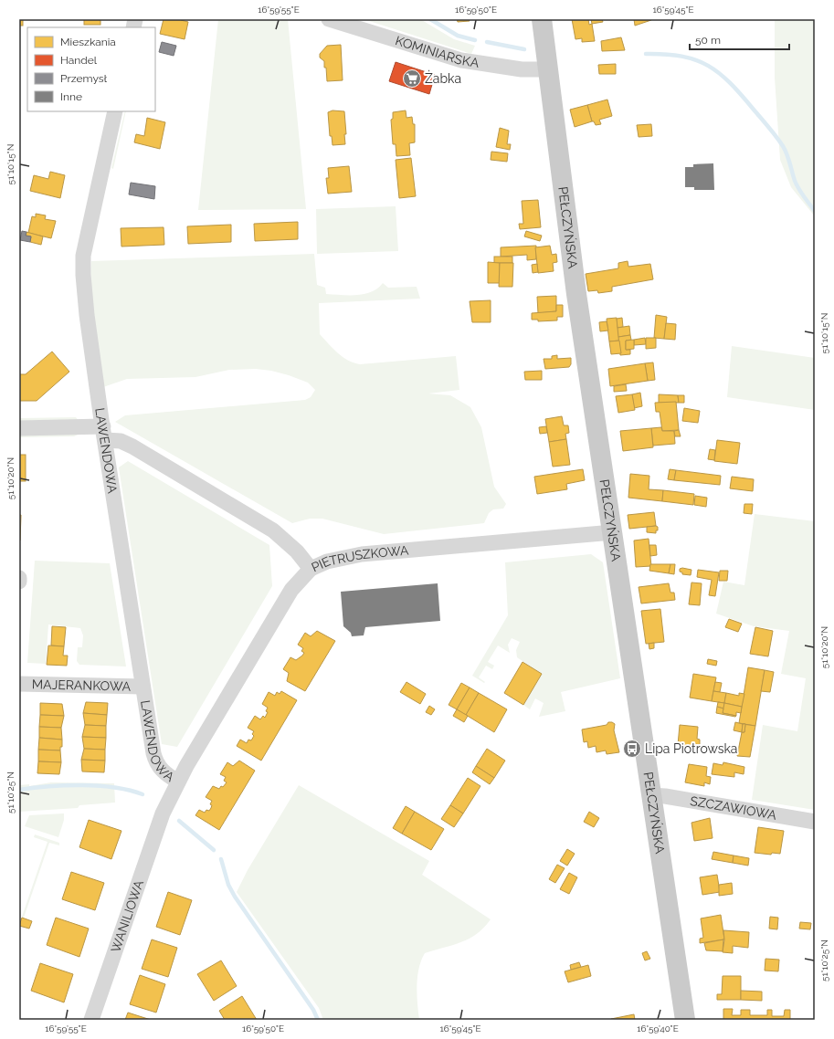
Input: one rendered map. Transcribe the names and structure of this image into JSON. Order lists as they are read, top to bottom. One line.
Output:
{"streets":{"main road":["PEŁCZYŃSKA"],"street":["KOMINIARSKA","LAWENDOWA","PIETRUSZKOWA","MAJERANKOWA","SZCZAWIOWA","WANILIOWA"]},"crossings":[["KOMINIARSKA","PEŁCZYŃSKA"],["PEŁCZYŃSKA","PIETRUSZKOWA"],["PEŁCZYŃSKA","SZCZAWIOWA"],["LAWENDOWA","PIETRUSZKOWA"],["LAWENDOWA","MAJERANKOWA"],["LAWENDOWA","WANILIOWA"],["PIETRUSZKOWA","WANILIOWA"]],"places":{"supermarket":["Żabka"],"bus stop":["Lipa Piotrowska"]},"legend":["Mieszkania","Handel","Przemysł","Inne"],"scale_bar":"50 m","coordinates":["16°59'55\"E","16°59'50\"E","16°59'45\"E","51°10'15\"N","51°10'20\"N","51°10'25\"N","16°59'40\"E"]}
